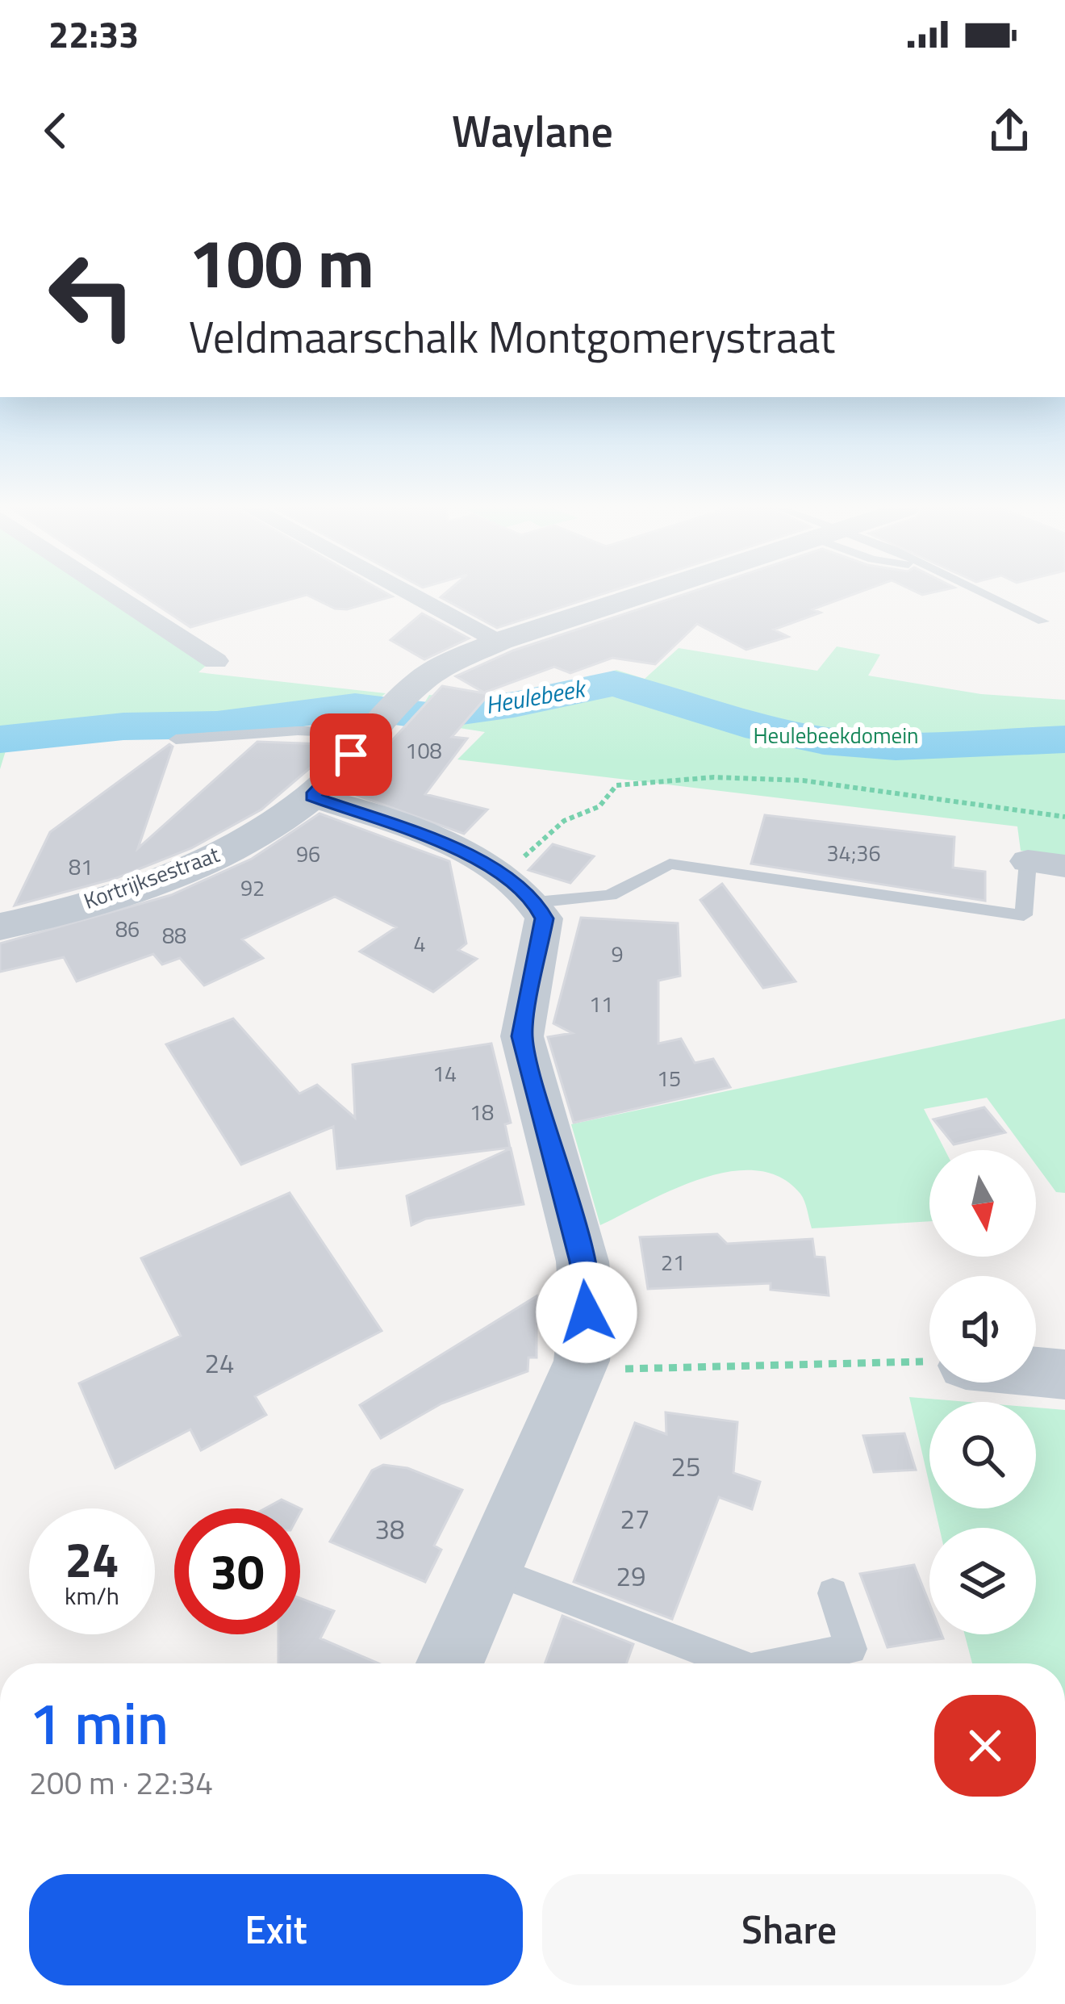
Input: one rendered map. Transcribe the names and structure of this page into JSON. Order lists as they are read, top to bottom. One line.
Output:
{"streets":{"street":["Kortrijksestraat"]},"water":["Heulebeek"],"parks":["Heulebeekdomein"],"house_numbers":["108","34;36","96","81","92","86","88","4","9","11","14","15","18","21","24","25","27","38","29"],"north":"bottom","page":{"status":"22:33","header":"Waylane","turn":["100 m","Veldmaarschalk Montgomerystraat"],"speed":"24 km/h","limit":"30","heading":["1 min","200 m · 22:34"],"buttons":["Exit","Share"]}}
